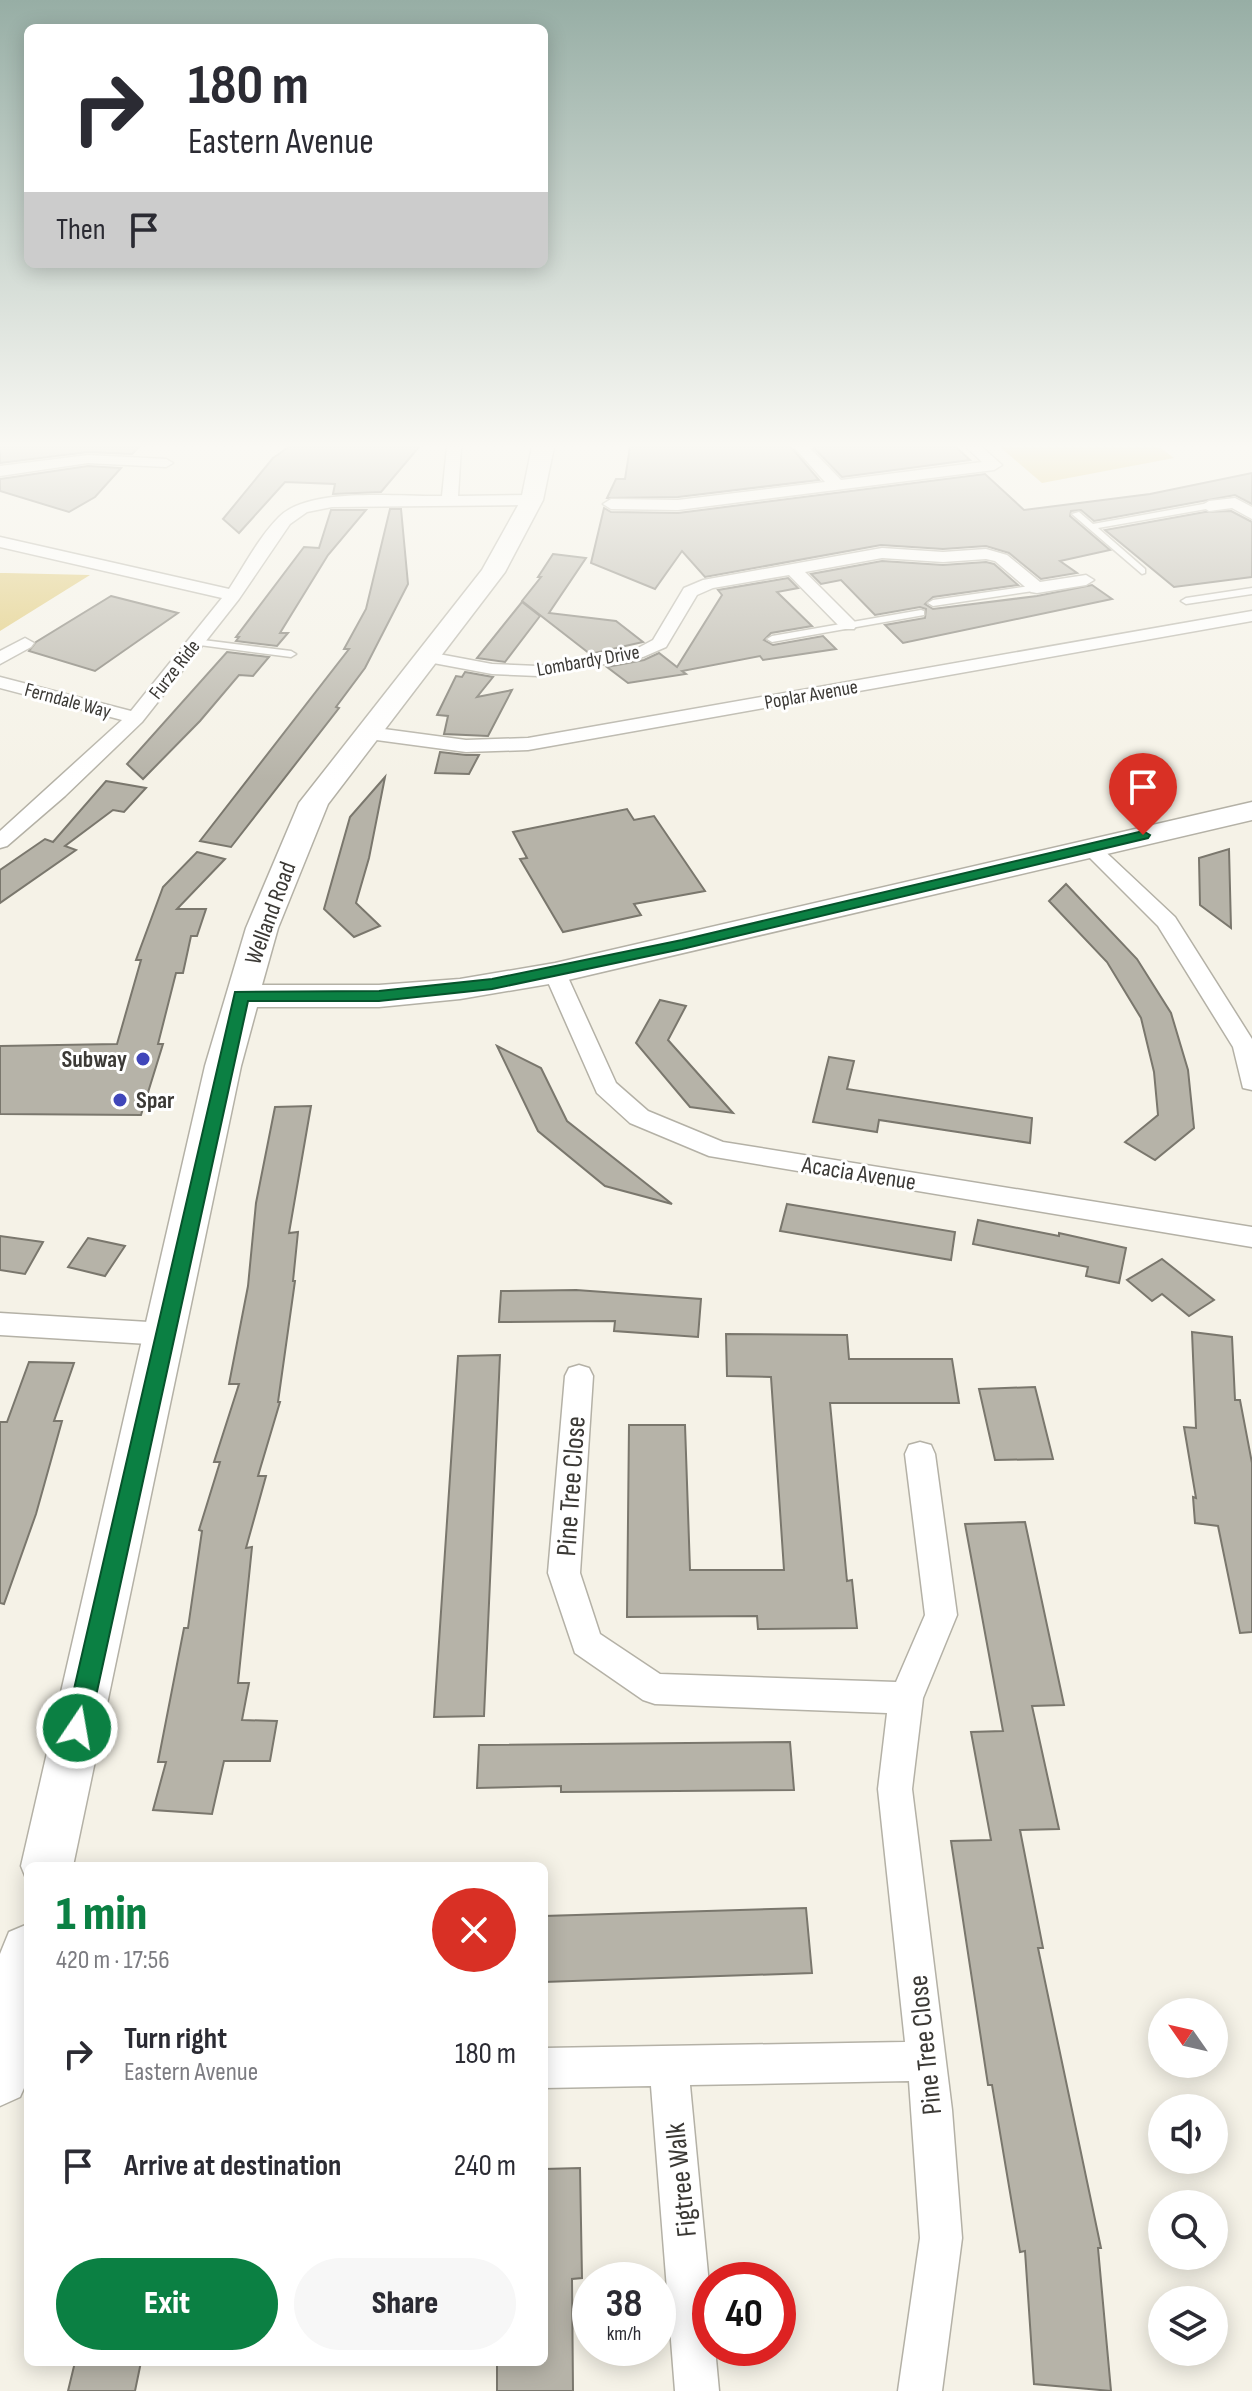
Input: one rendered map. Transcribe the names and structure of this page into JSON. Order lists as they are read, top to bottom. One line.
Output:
{"streets":{"street":["Lombardy Drive","Furze Ride","Poplar Avenue","Ferndale Way","Welland Road","Acacia Avenue","Pine Tree Close","Figtree Walk"]},"crossings":[["Lombardy Drive","Welland Road"],["Furze Ride","Ferndale Way"],["Poplar Avenue","Welland Road"]],"places":["Subway","Spar"],"north":"top left","page":{"turn":["180 m","Eastern Avenue"],"then":"Then","heading":["1 min","420 m · 17:56"],"list":[{"name":"Turn right","note":"Eastern Avenue","value":"180 m"},{"name":"Arrive at destination","value":"240 m"}],"buttons":["Exit","Share"],"speed":"38 km/h","limit":"40"}}
